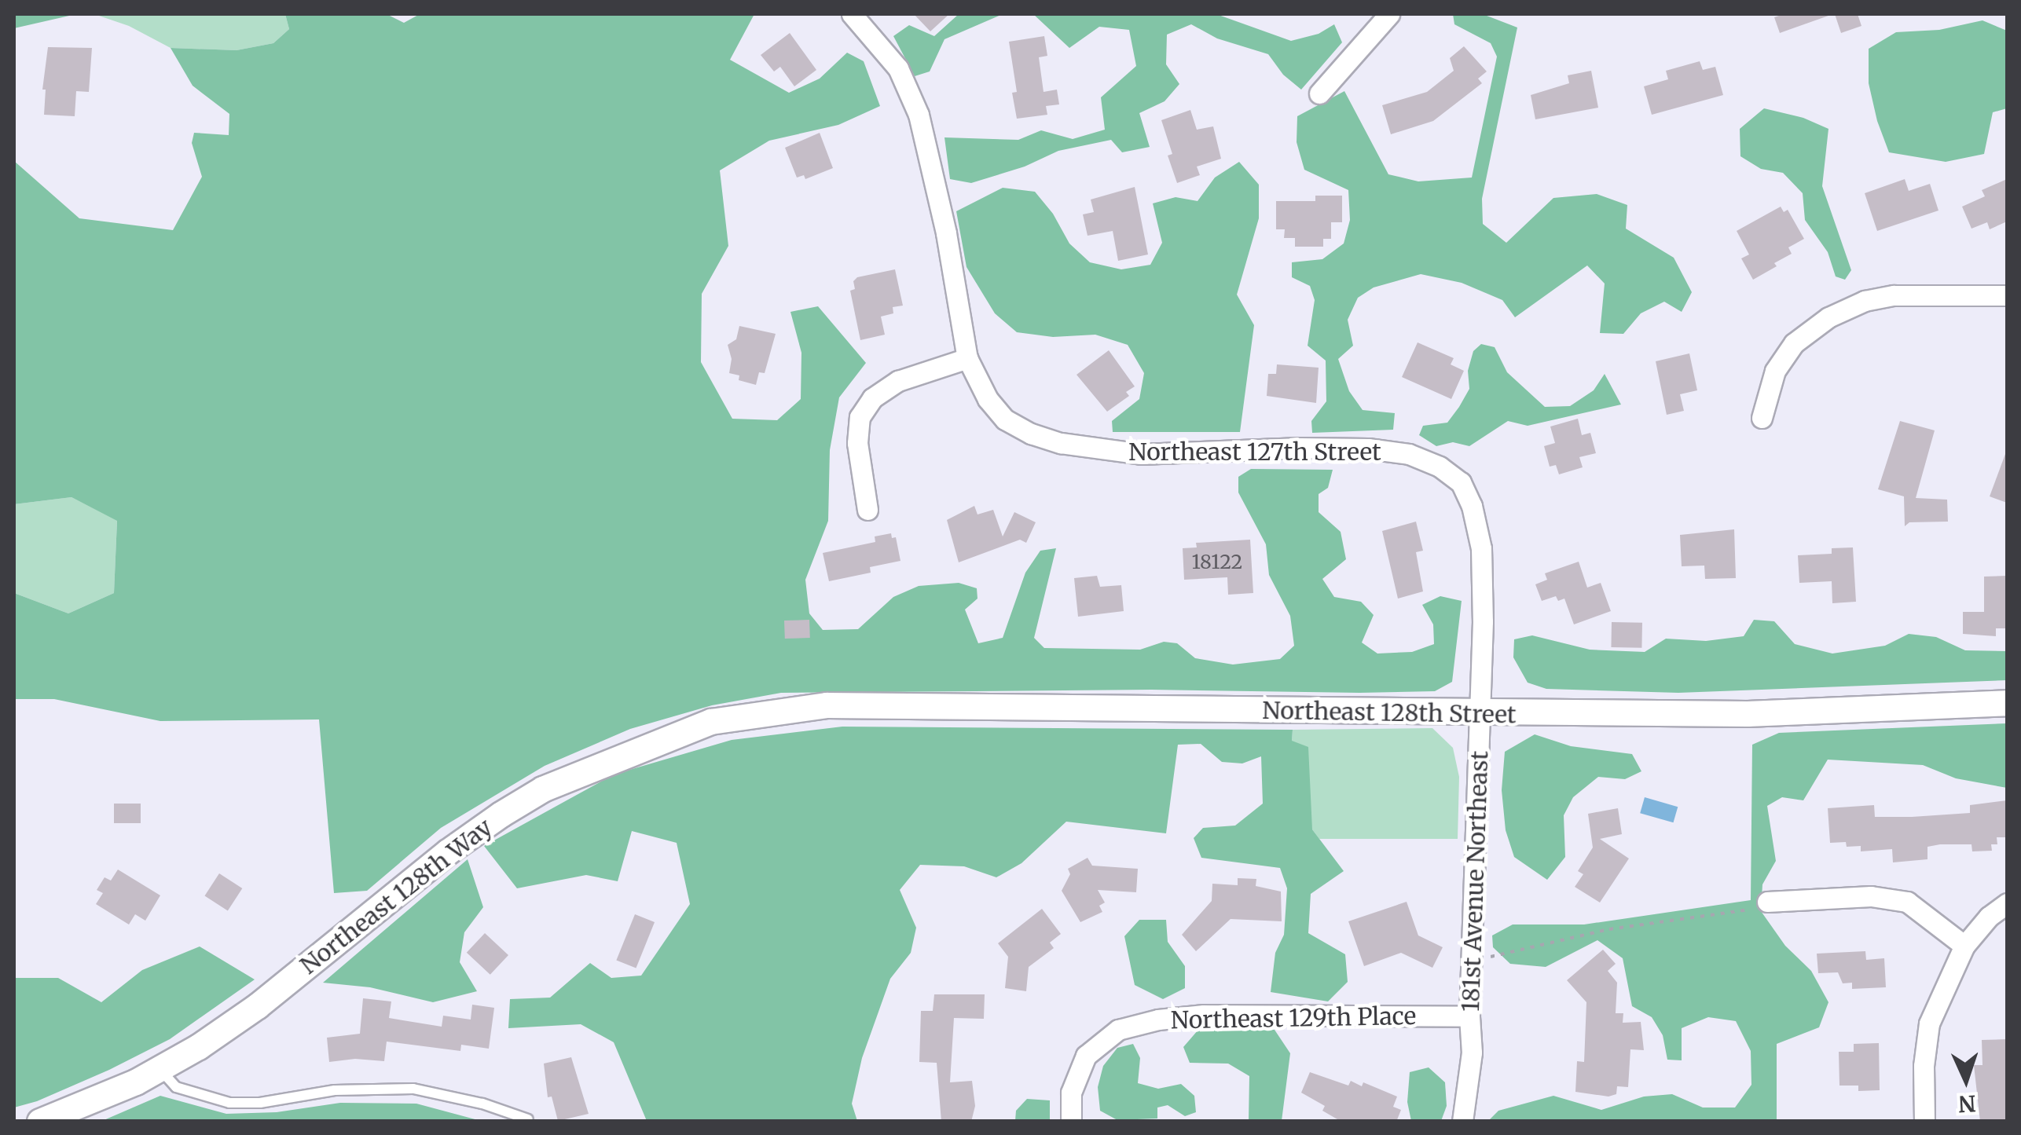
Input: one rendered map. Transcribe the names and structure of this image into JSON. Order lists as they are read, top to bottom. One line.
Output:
{"streets":{"street":["Northeast 127th Street","Northeast 128th Street","181st Avenue Northeast","Northeast 128th Way","Northeast 129th Place"]},"crossings":[["Northeast 127th Street","181st Avenue Northeast"],["Northeast 128th Street","181st Avenue Northeast"],["Northeast 128th Street","Northeast 128th Way"],["181st Avenue Northeast","Northeast 129th Place"]],"house_numbers":["18122"],"north":"bottom"}
